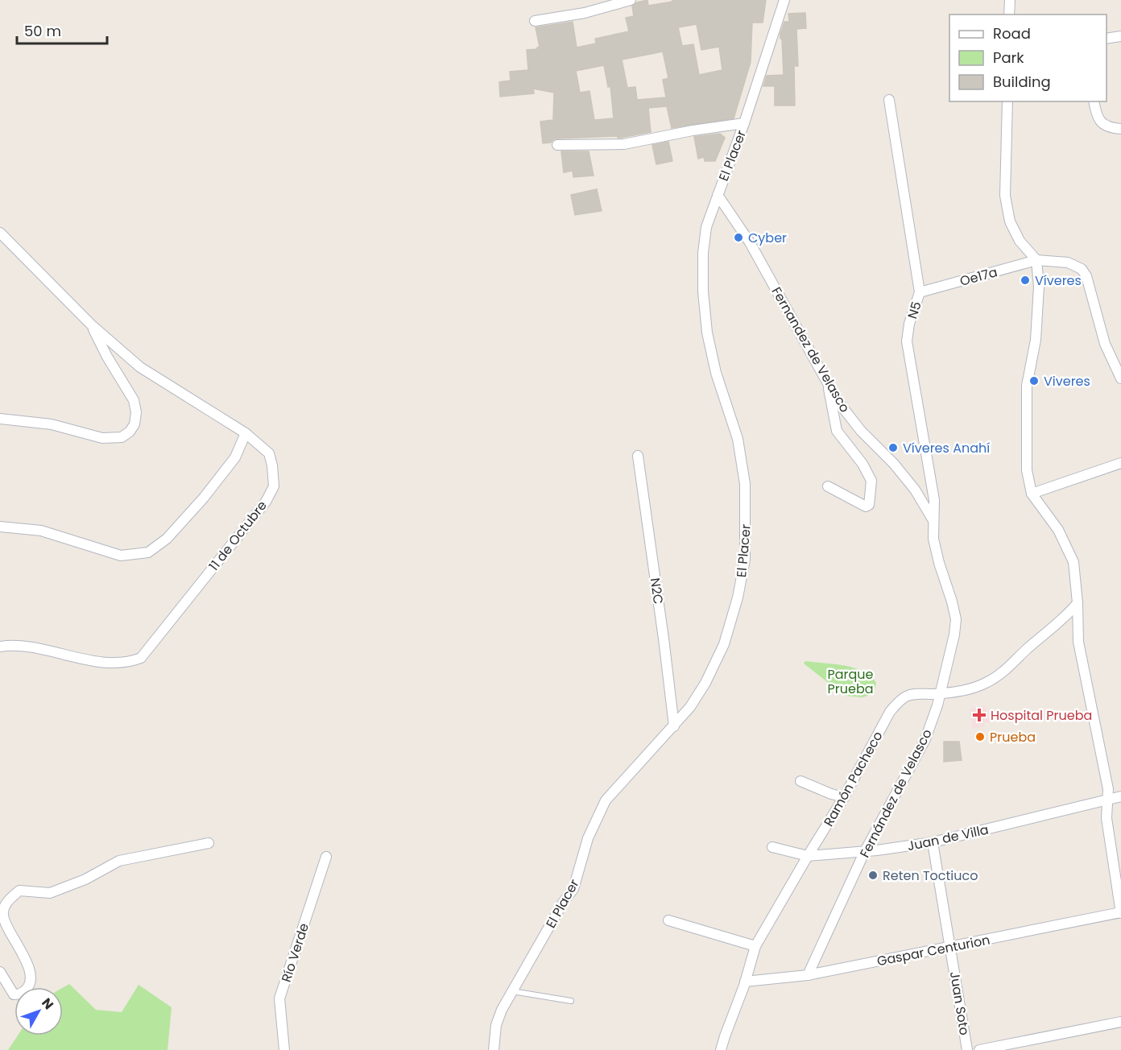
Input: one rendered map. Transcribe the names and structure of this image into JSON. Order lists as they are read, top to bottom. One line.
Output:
{"streets":{"street":["El Placer","Oe17a","N5","Fernandez de Velasco","11 de Octubre","N2C","Ramón Pacheco","Fernández de Velasco","Juan de Villa","Gaspar Centurion","Río Verde","Juan Soto"]},"crossings":[["El Placer","Fernandez de Velasco"],["El Placer","N2C"],["Oe17a","N5"],["N5","Fernandez de Velasco"],["N5","Fernández de Velasco"],["Fernandez de Velasco","Fernández de Velasco"],["Ramón Pacheco","Fernández de Velasco"],["Ramón Pacheco","Juan de Villa"],["Ramón Pacheco","Gaspar Centurion"],["Fernández de Velasco","Juan de Villa"],["Fernández de Velasco","Gaspar Centurion"],["Juan de Villa","Juan Soto"],["Gaspar Centurion","Juan Soto"]],"parks":["Parque Prueba"],"places":{"other":["Cyber","Víveres","Viveres","Víveres Anahí","Prueba","Reten Toctiuco"],"health":["Hospital Prueba"]},"legend":["Road","Park","Building"],"scale_bar":"50 m","north":"top right"}
